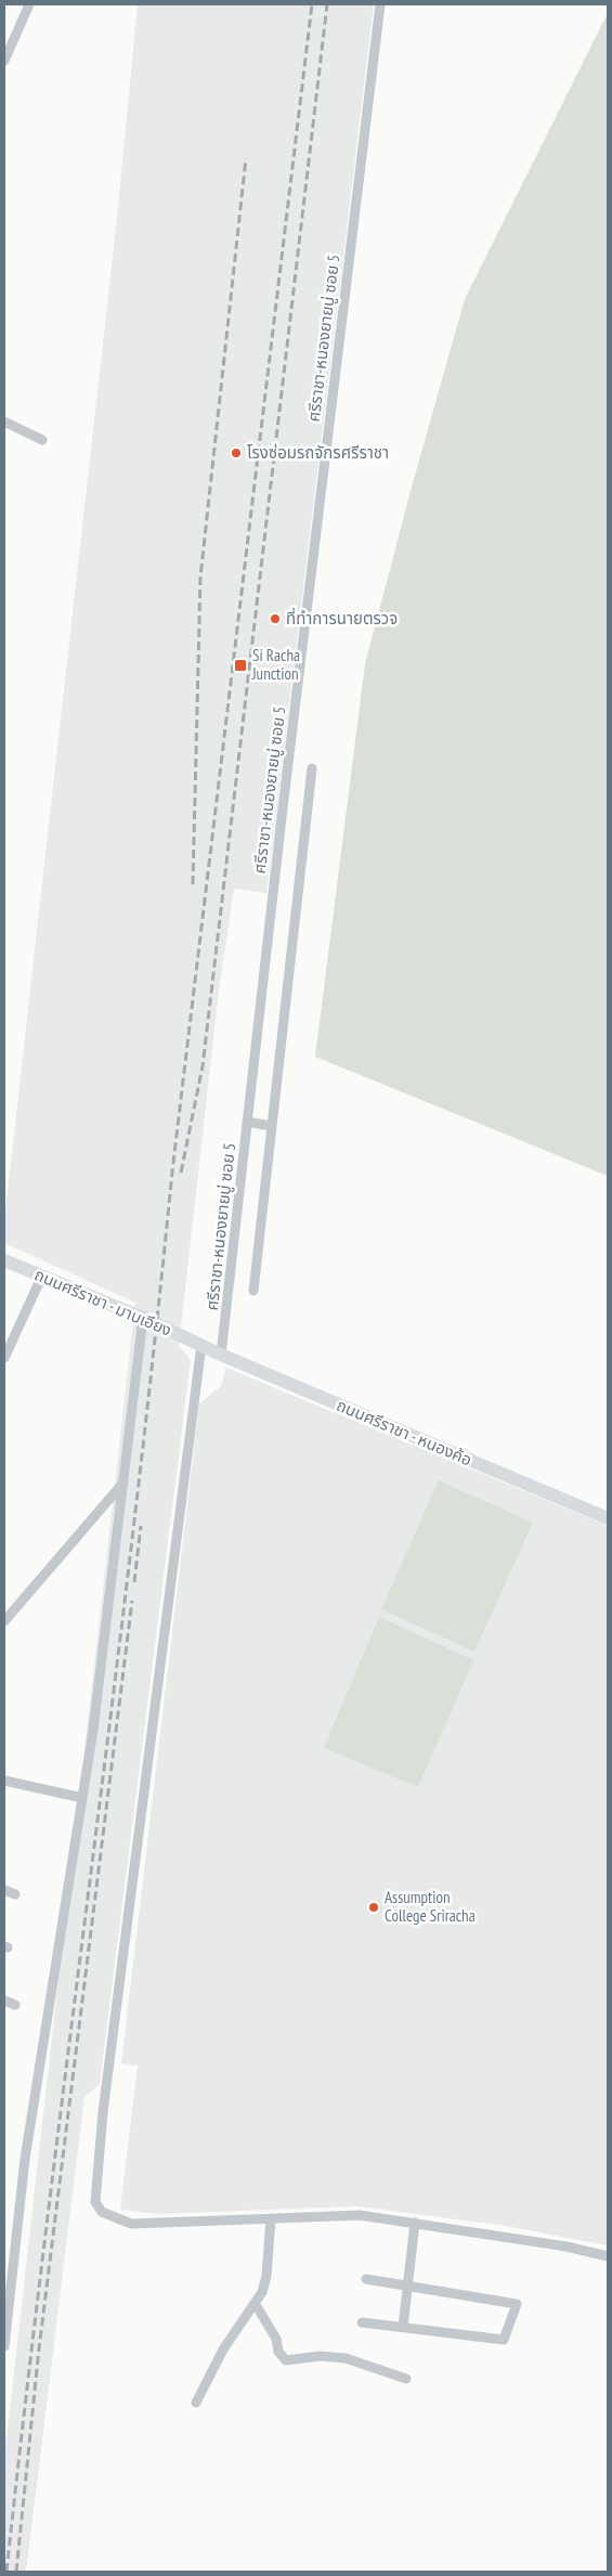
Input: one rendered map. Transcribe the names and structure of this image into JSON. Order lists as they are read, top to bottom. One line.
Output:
{"streets":{"main road":["ถนนศรีราชา - มาบเอียง","ถนนศรีราชา - หนองค้อ"],"street":["ศรีราชา-หนองยายบู่ ซอย 5"]},"crossings":[["ศรีราชา-หนองยายบู่ ซอย 5","ถนนศรีราชา - หนองค้อ"],["ถนนศรีราชา - มาบเอียง","ถนนศรีราชา - หนองค้อ"]],"places":{"other":["โรงซ่อมรถจักรศรีราชา","ที่ทำการนายตรวจ","Assumption College Sriracha"],"transit":["Si Racha Junction"]}}
